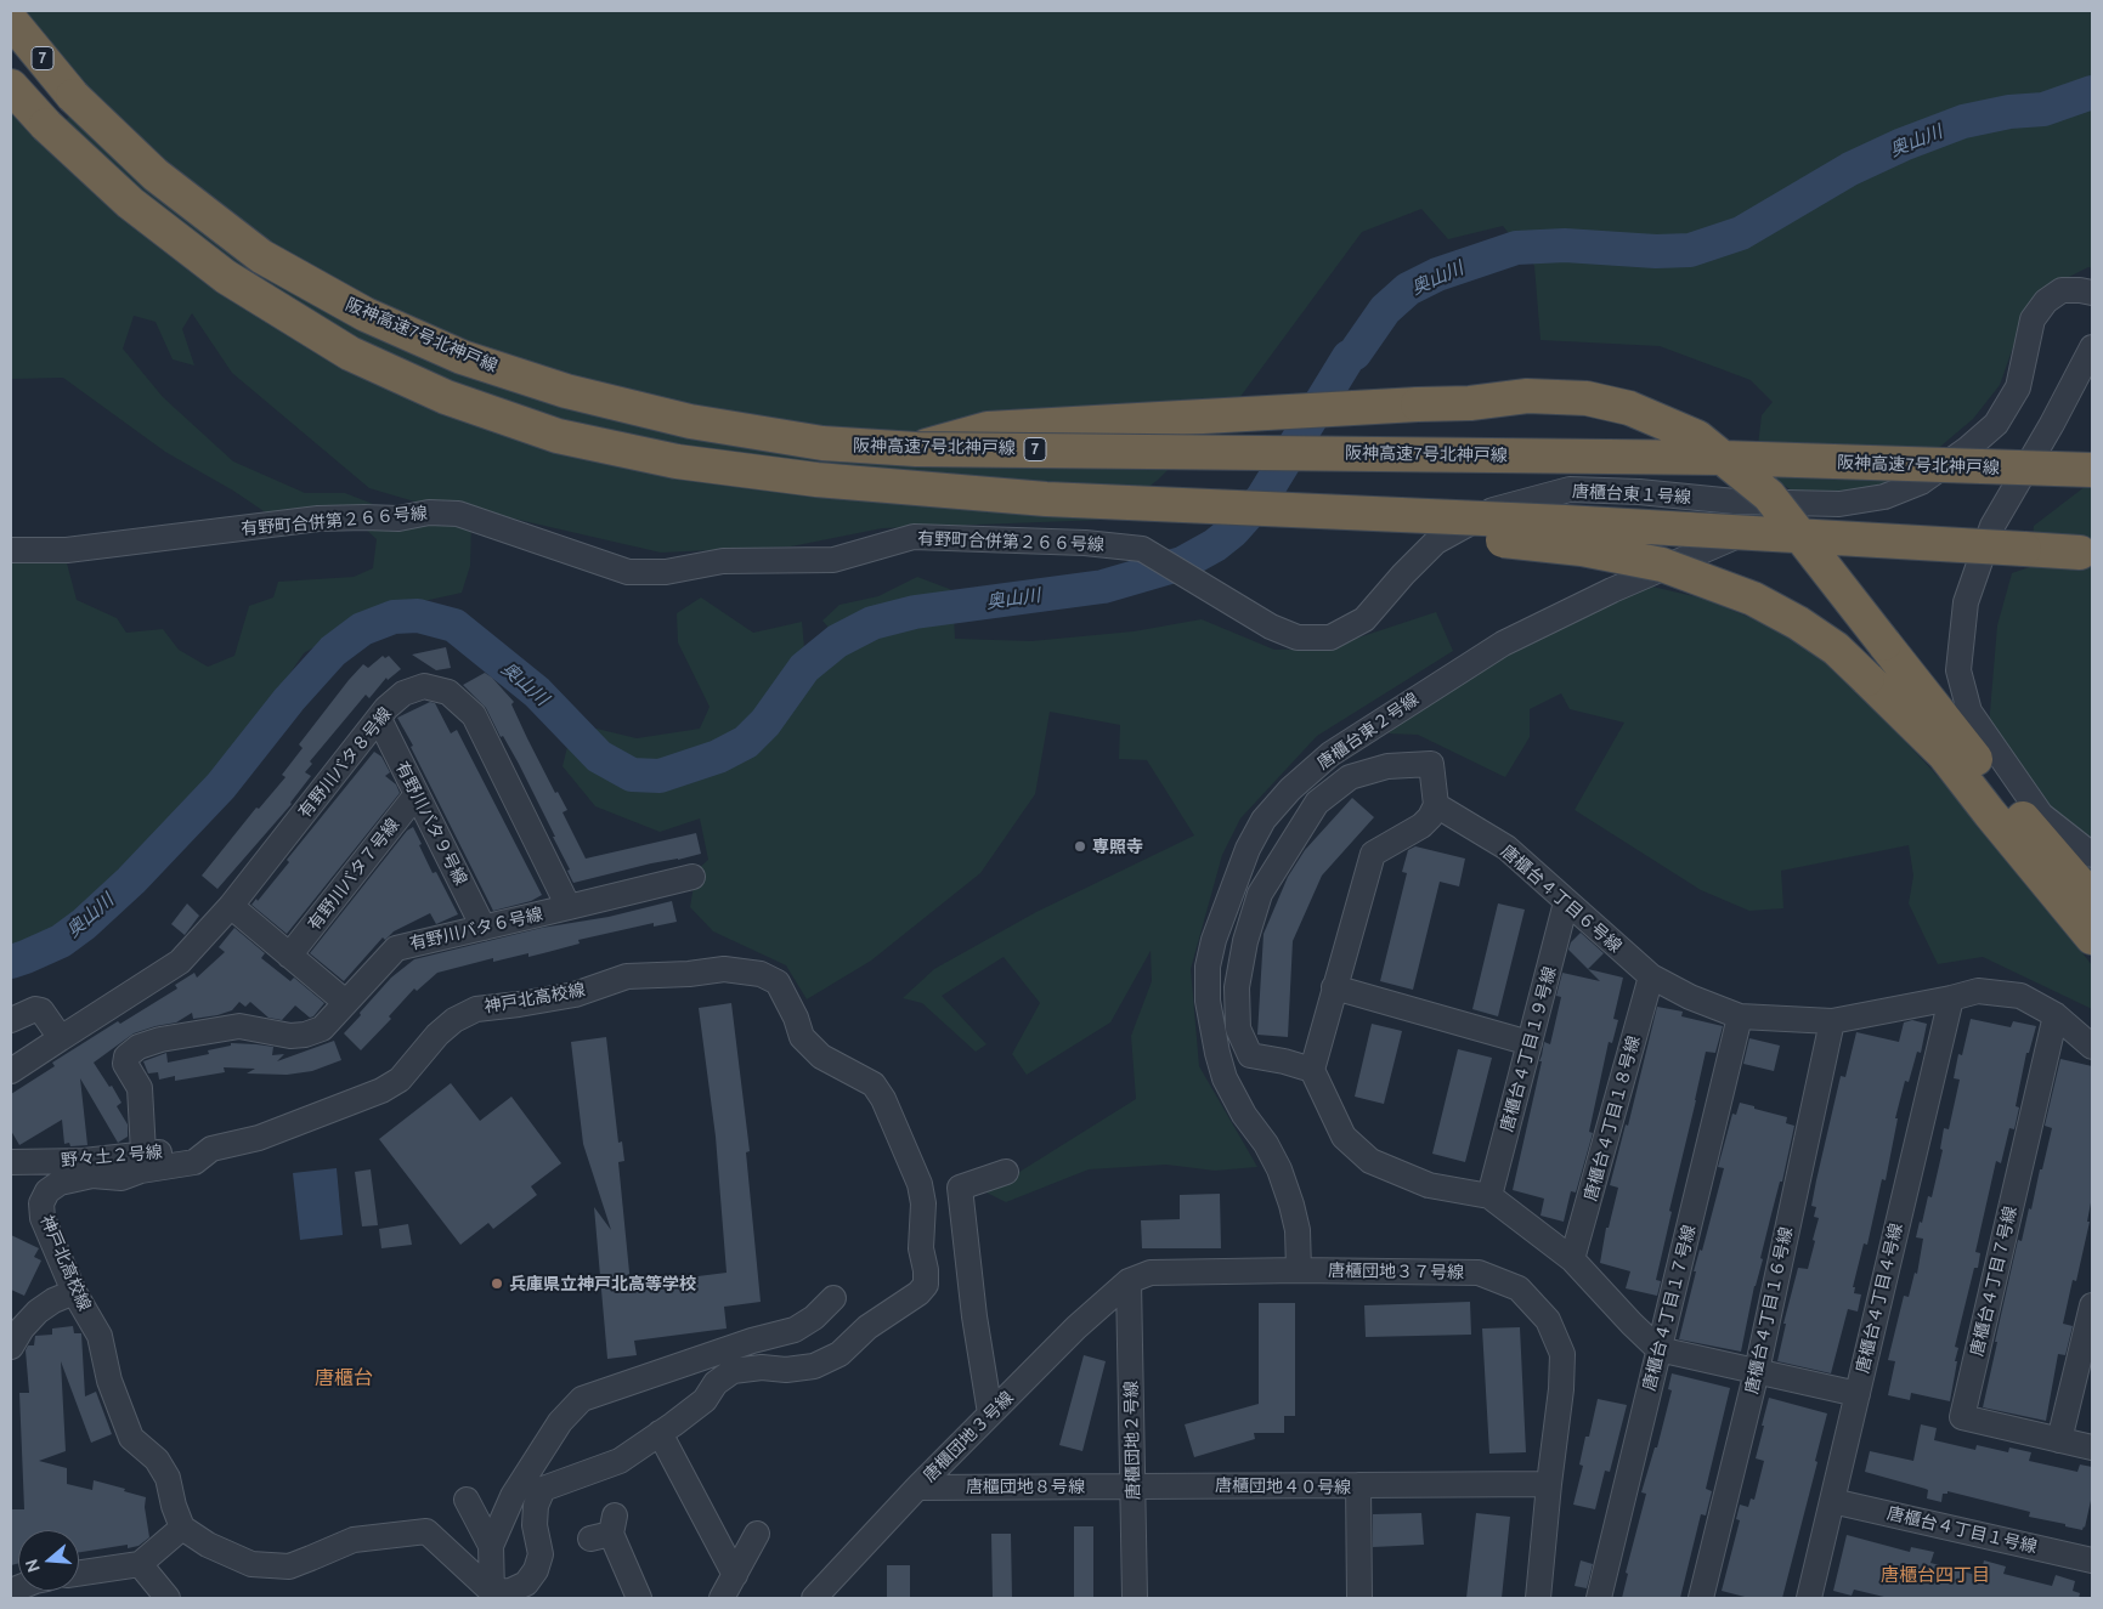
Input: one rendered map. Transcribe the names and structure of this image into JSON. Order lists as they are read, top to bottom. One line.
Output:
{"streets":{"highway":["7","阪神高速7号北神戸線"],"street":["唐櫃台東１号線","有野町合併第２６６号線","唐櫃台東２号線","有野川バタ８号線","有野川バタ９号線","有野川バタ７号線","唐櫃台４丁目６号線","有野川バタ６号線","神戸北高校線","唐櫃台４丁目１９号線","唐櫃台４丁目１８号線","野々土２号線","唐櫃団地３７号線","唐櫃台４丁目７号線","唐櫃台４丁目４号線","唐櫃台４丁目１７号線","唐櫃台４丁目１６号線","唐櫃団地３号線","唐櫃団地２号線","唐櫃団地８号線","唐櫃団地４０号線","唐櫃台４丁目１号線"]},"crossings":[["7","阪神高速7号北神戸線"],["唐櫃台東１号線","有野町合併第２６６号線"],["唐櫃台東１号線","唐櫃台東２号線"],["唐櫃台東２号線","唐櫃団地３７号線"],["有野川バタ８号線","有野川バタ９号線"],["有野川バタ８号線","有野川バタ６号線"],["有野川バタ９号線","有野川バタ７号線"],["有野川バタ９号線","有野川バタ６号線"],["唐櫃台４丁目６号線","唐櫃台４丁目１９号線"],["唐櫃台４丁目６号線","唐櫃台４丁目１８号線"],["唐櫃台４丁目６号線","唐櫃台４丁目７号線"],["唐櫃台４丁目６号線","唐櫃台４丁目４号線"],["唐櫃台４丁目６号線","唐櫃台４丁目１７号線"],["唐櫃台４丁目６号線","唐櫃台４丁目１６号線"],["有野川バタ６号線","野々土２号線"],["神戸北高校線","野々土２号線"],["唐櫃団地３７号線","唐櫃団地３号線"],["唐櫃団地３７号線","唐櫃団地２号線"],["唐櫃台４丁目４号線","唐櫃台４丁目１号線"],["唐櫃団地３号線","唐櫃団地２号線"],["唐櫃団地３号線","唐櫃団地８号線"],["唐櫃団地２号線","唐櫃団地８号線"],["唐櫃団地２号線","唐櫃団地４０号線"],["唐櫃団地８号線","唐櫃団地４０号線"]],"districts":["唐櫃台","唐櫃台四丁目"],"water":["奥山川"],"places":["専照寺","兵庫県立神戸北高等学校"],"north":"left"}
